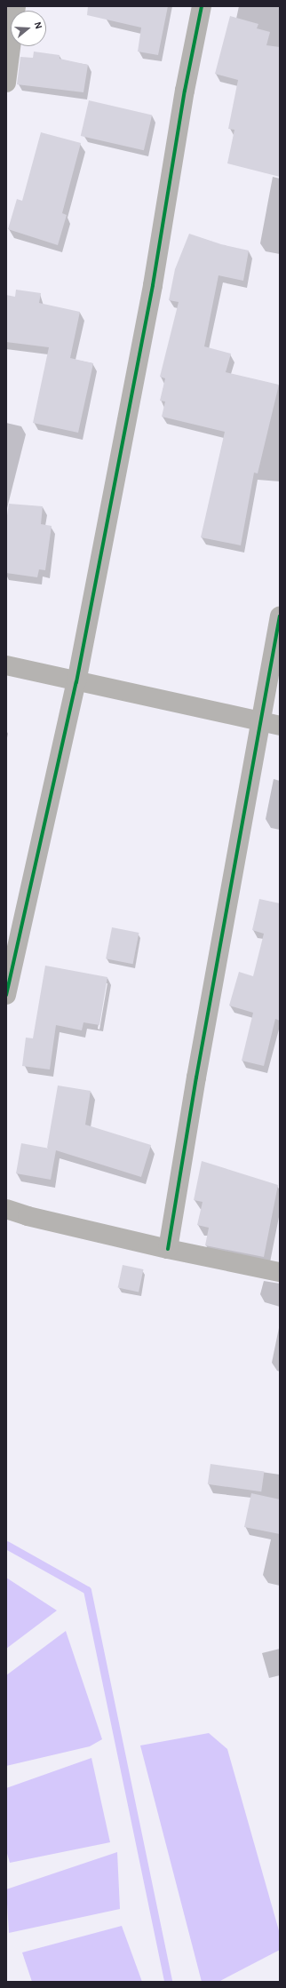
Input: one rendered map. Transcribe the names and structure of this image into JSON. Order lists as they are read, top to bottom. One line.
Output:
{"north":"right"}
